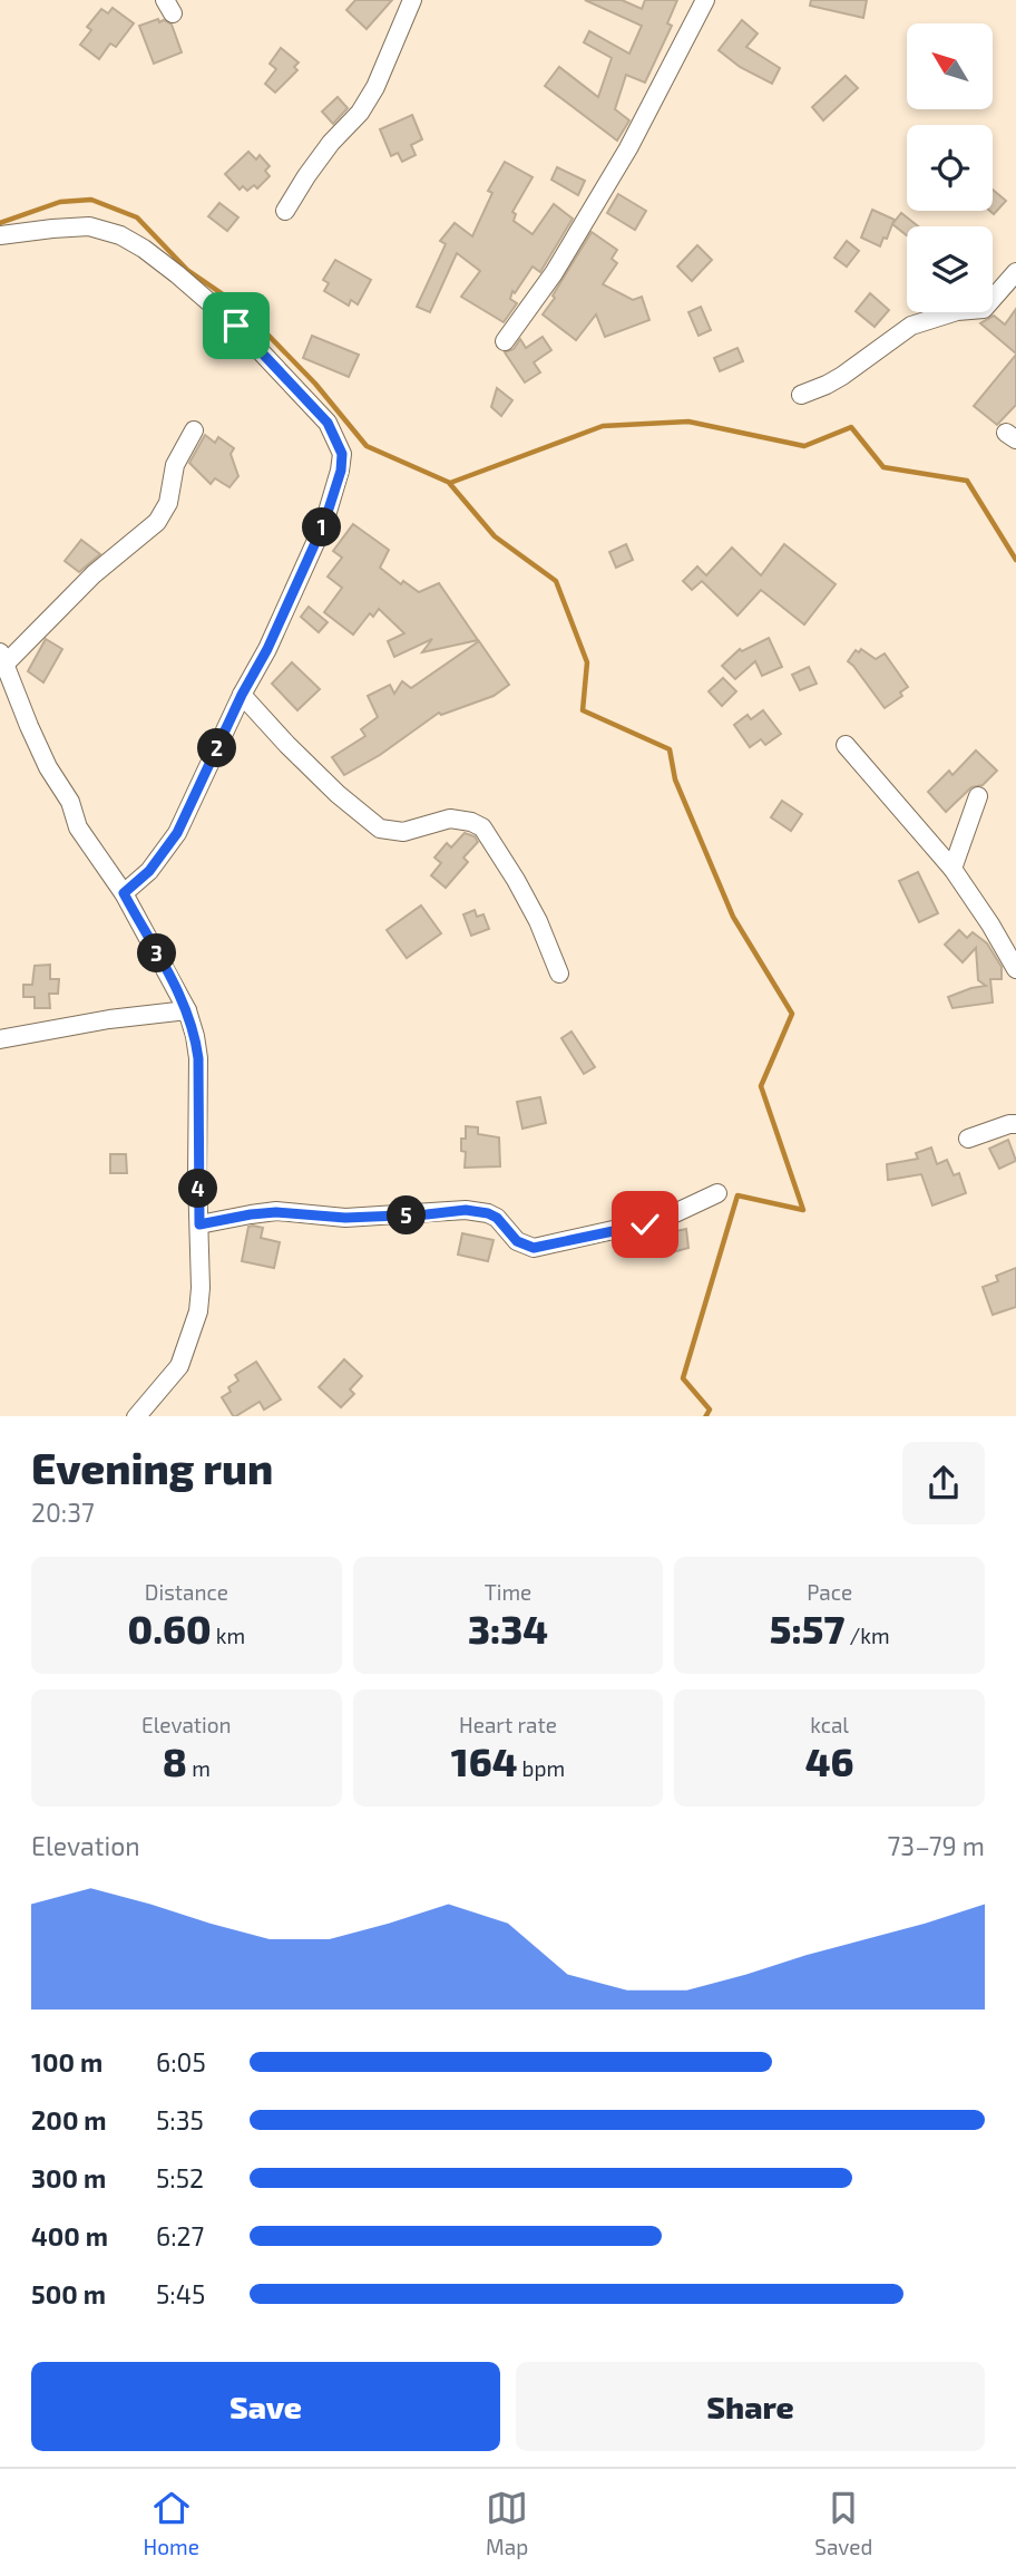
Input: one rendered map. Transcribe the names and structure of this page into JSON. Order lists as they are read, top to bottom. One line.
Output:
{"north":"top left","page":{"pins":["1","2","3","4","5"],"heading":["Evening run","20:37"],"stats":[["Distance","0.60 km"],["Time","3:34"],["Pace","5:57 /km"],["Elevation","8 m"],["Heart rate","164 bpm"],["kcal","46"]],"chart":["Elevation","73–79 m"],"list":[{"name":"100 m","note":"6:05"},{"name":"200 m","note":"5:35"},{"name":"300 m","note":"5:52"},{"name":"400 m","note":"6:27"},{"name":"500 m","note":"5:45"}],"buttons":["Save","Share"],"tabs":["Home","Map","Saved"]}}
